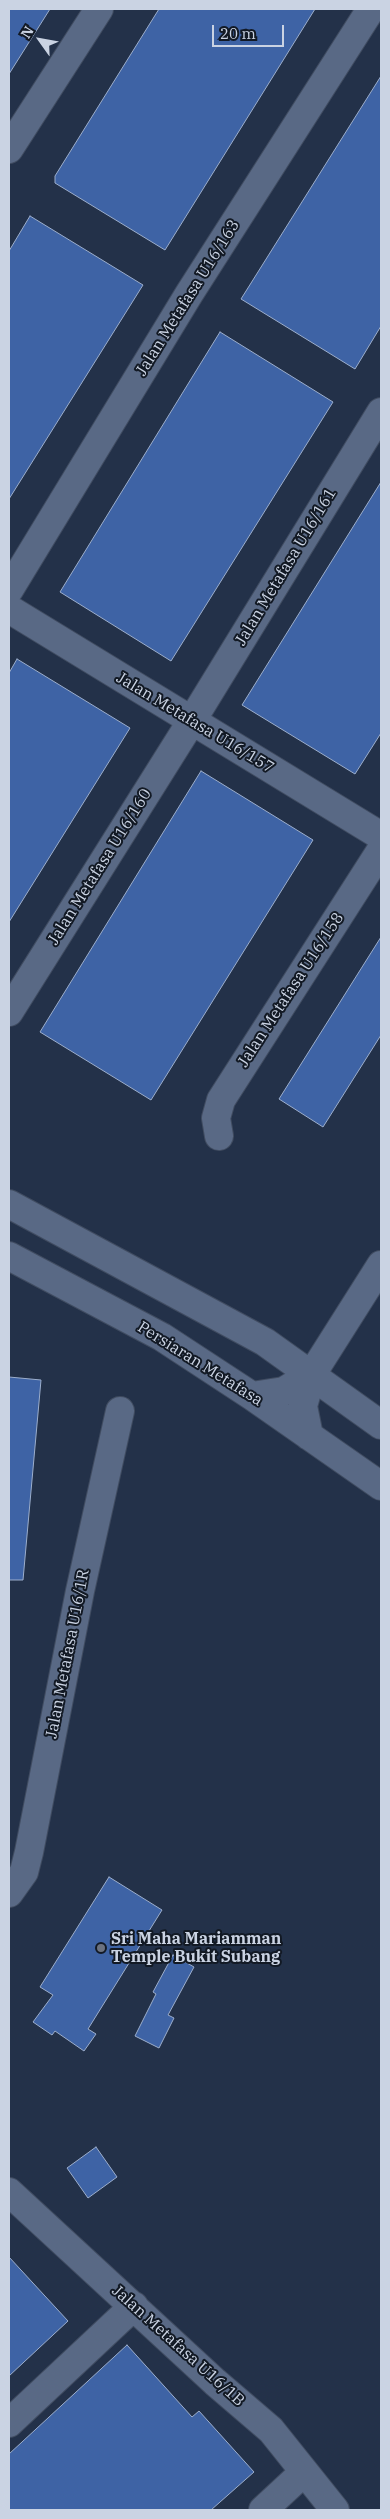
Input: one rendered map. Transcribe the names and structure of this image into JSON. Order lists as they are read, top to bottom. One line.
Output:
{"streets":{"street":["Jalan Metafasa U16/163","Jalan Metafasa U16/161","Jalan Metafasa U16/157","Jalan Metafasa U16/160","Jalan Metafasa U16/158","Persiaran Metafasa","Jalan Metafasa U16/1R","Jalan Metafasa U16/1B"]},"crossings":[["Jalan Metafasa U16/161","Jalan Metafasa U16/157"],["Jalan Metafasa U16/161","Jalan Metafasa U16/160"],["Jalan Metafasa U16/157","Jalan Metafasa U16/160"]],"places":["Sri Maha Mariamman Temple Bukit Subang"],"scale_bar":"20 m","north":"top left"}
